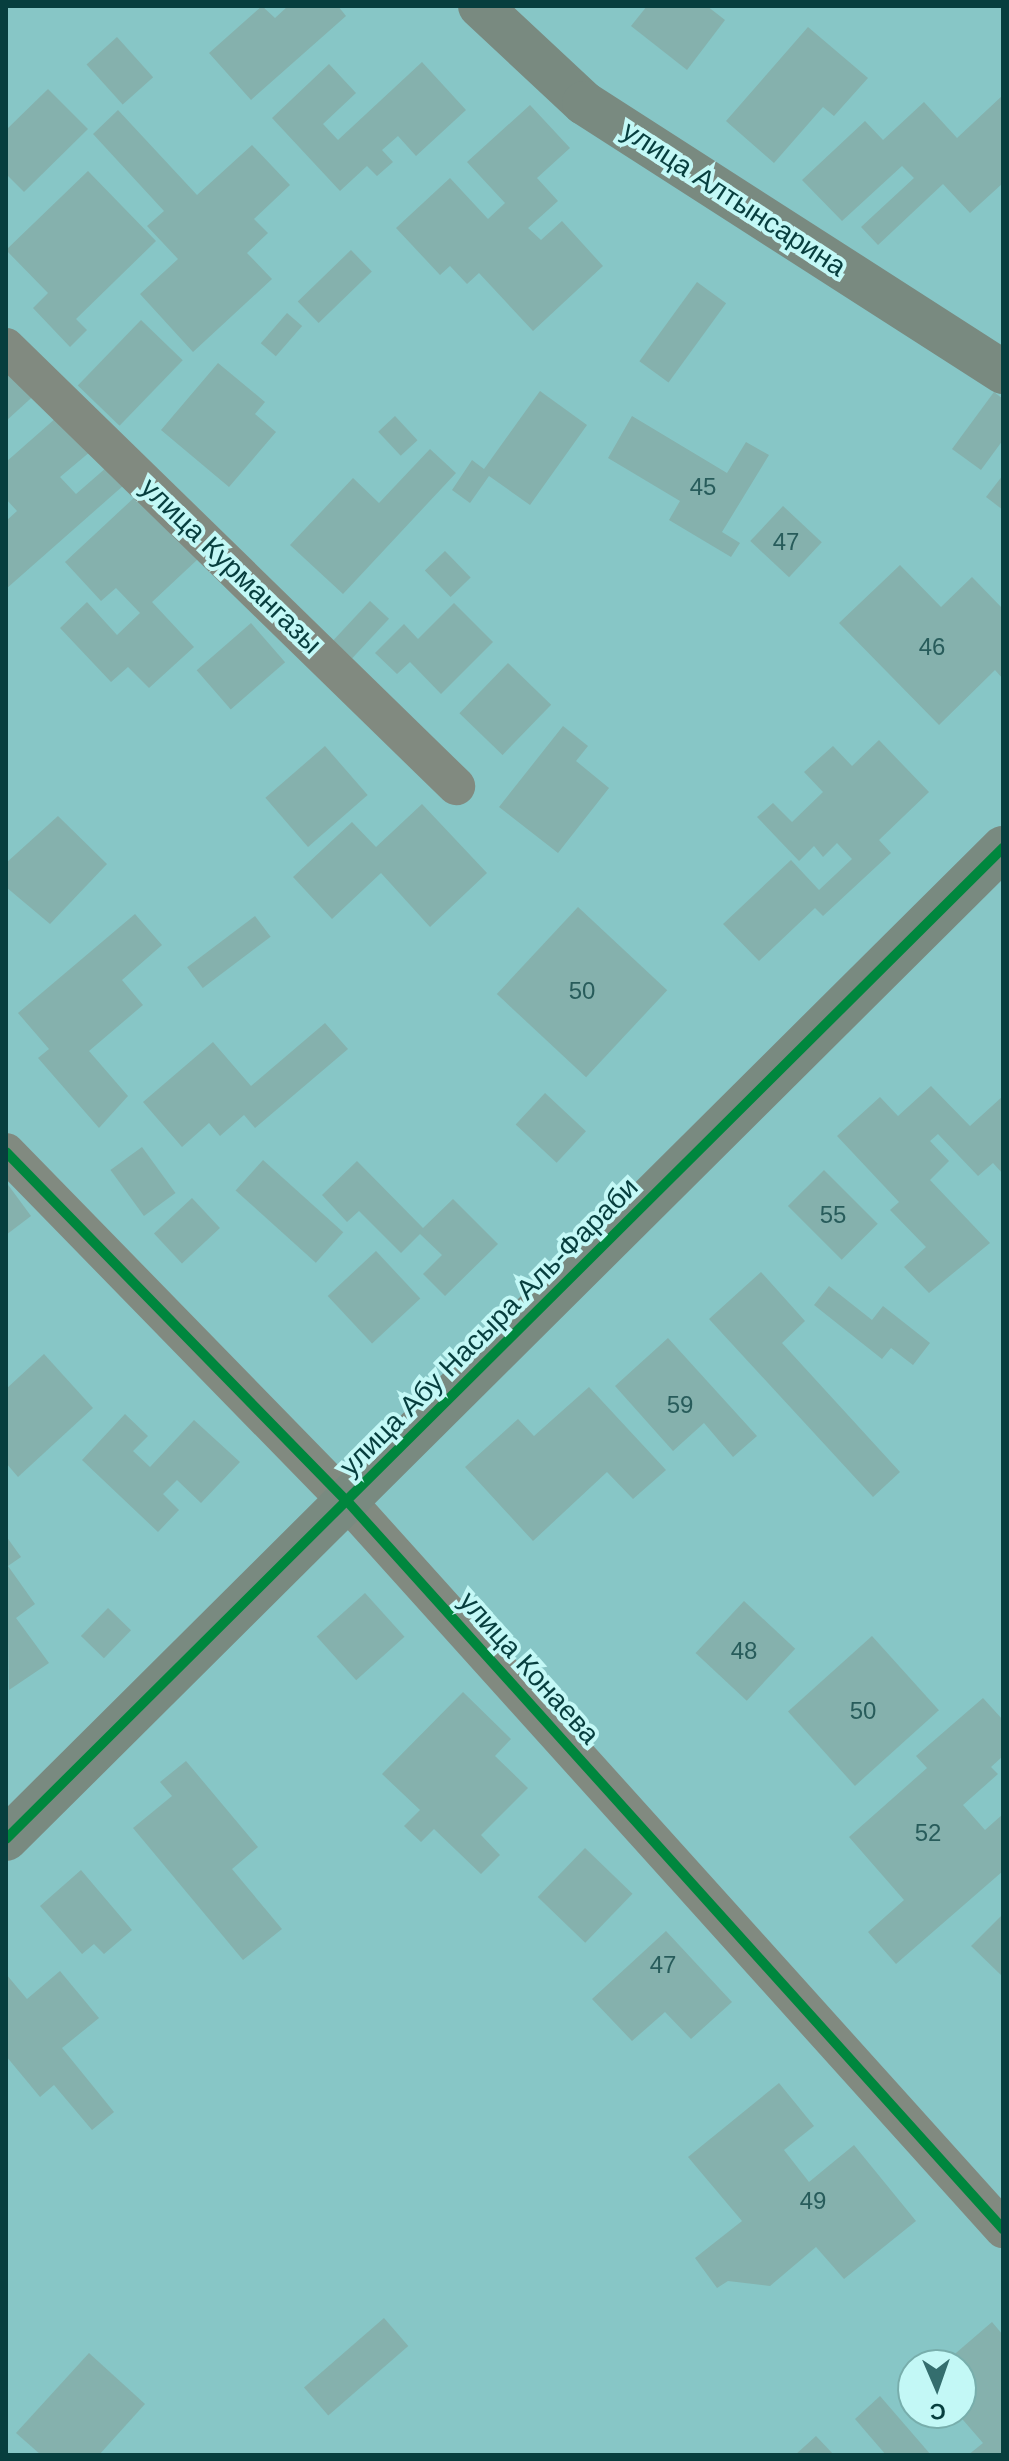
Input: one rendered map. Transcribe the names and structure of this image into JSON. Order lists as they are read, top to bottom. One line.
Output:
{"streets":{"street":["улица Алтынсарина","улица Курмангазы","улица Абу Насыра Аль-Фараби","улица Конаева"]},"crossings":[["улица Абу Насыра Аль-Фараби","улица Конаева"]],"house_numbers":["45","47","46","50","55","59","48","50","52","47","49"],"north":"bottom"}
